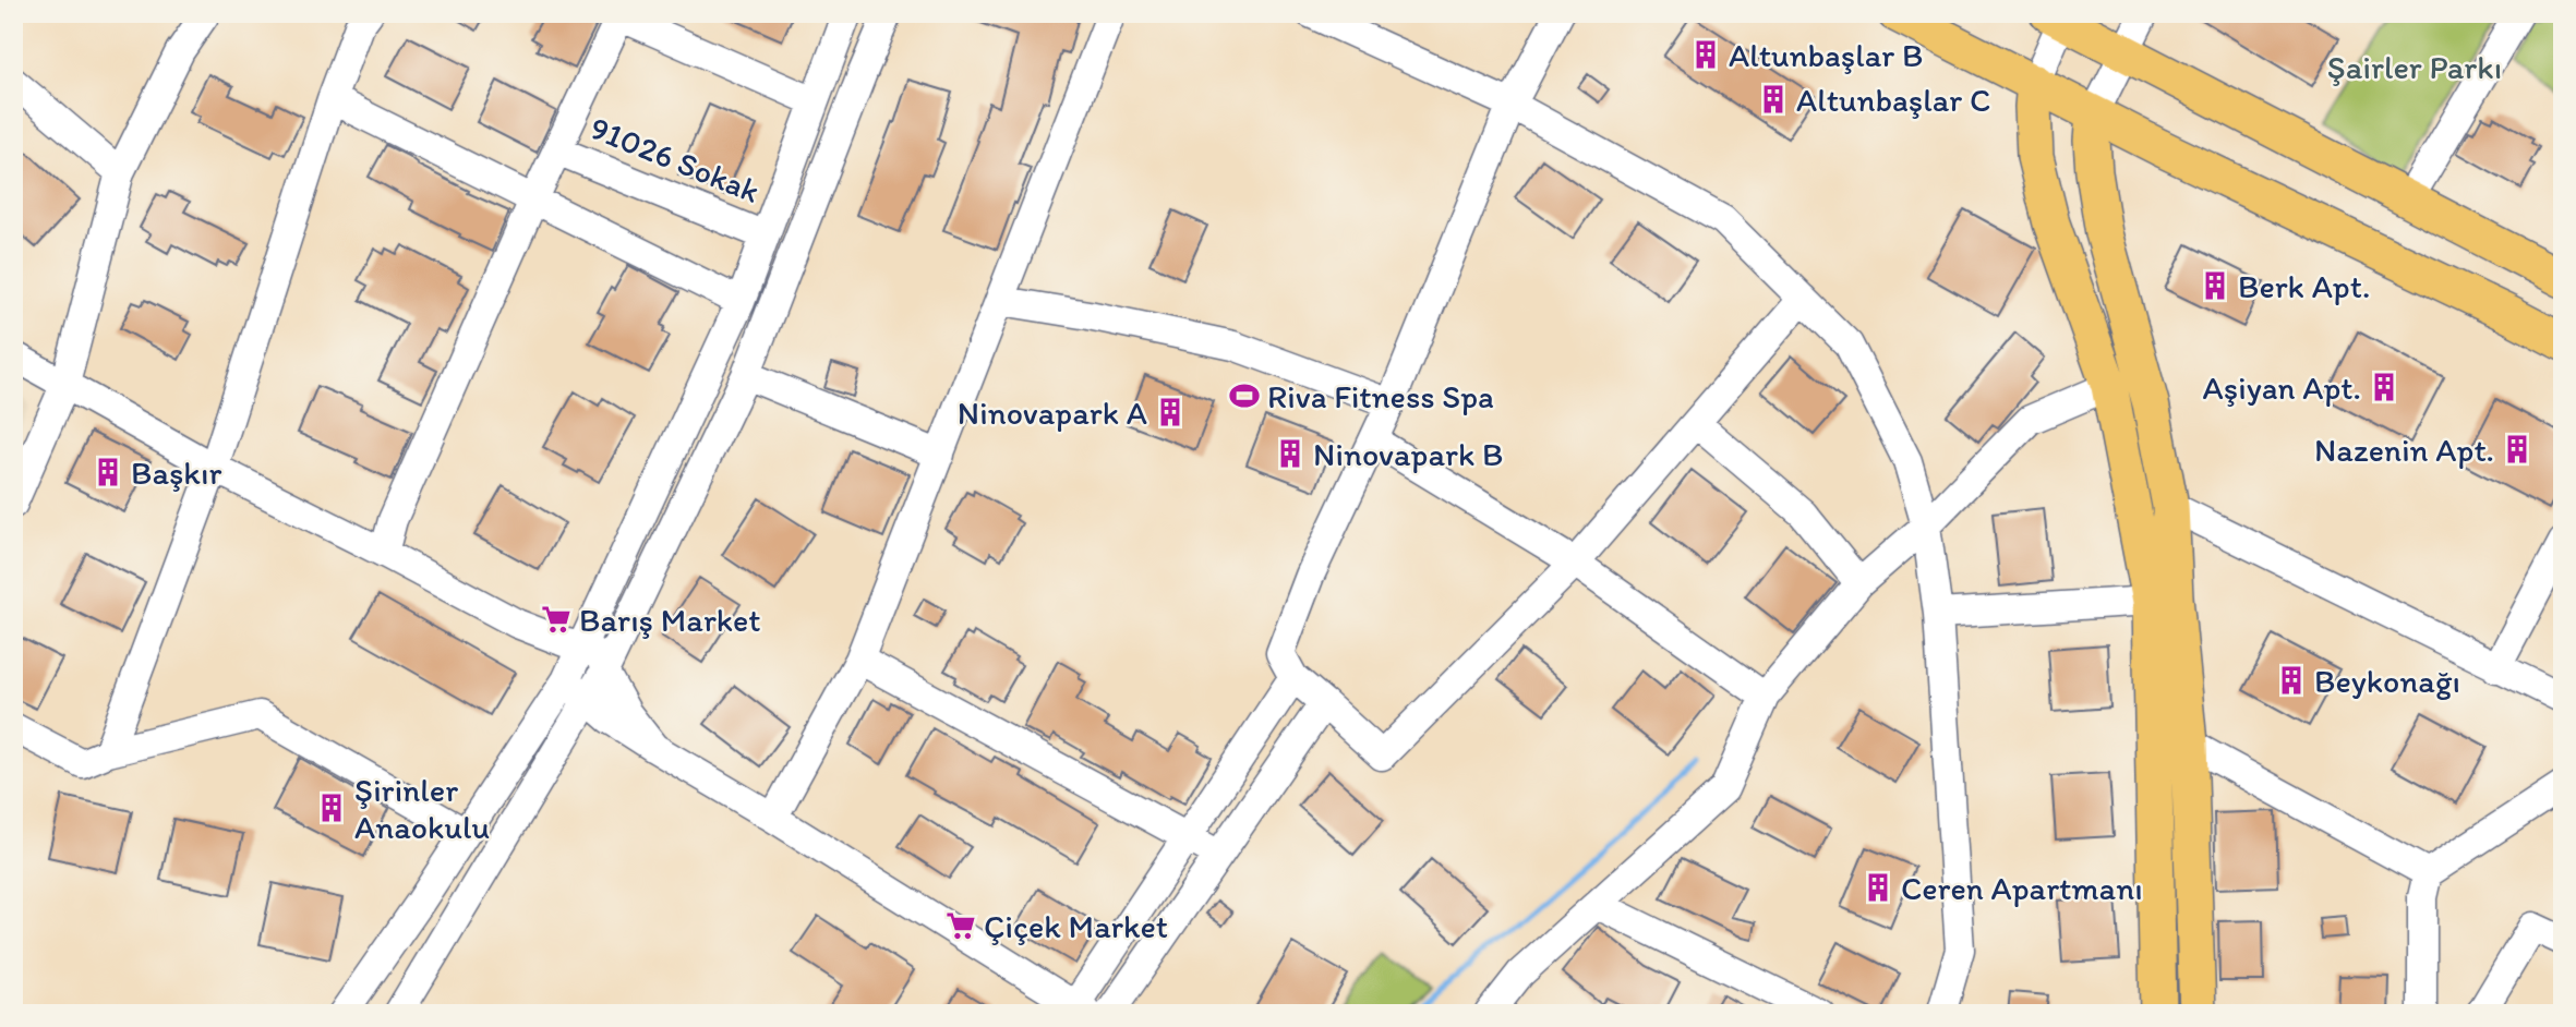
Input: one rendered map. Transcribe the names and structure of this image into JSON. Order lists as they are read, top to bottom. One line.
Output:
{"streets":{"street":["91026 Sokak"]},"parks":["Şairler Parkı"],"places":{"building":["Altunbaşlar B","Altunbaşlar C","Berk Apt.","Aşiyan Apt.","Ninovapark A","Nazenin Apt.","Ninovapark B","Başkır","Beykonağı","Şirinler Anaokulu","Ceren Apartmanı"],"sports":["Riva Fitness Spa"],"supermarket":["Barış Market","Çiçek Market"]}}
